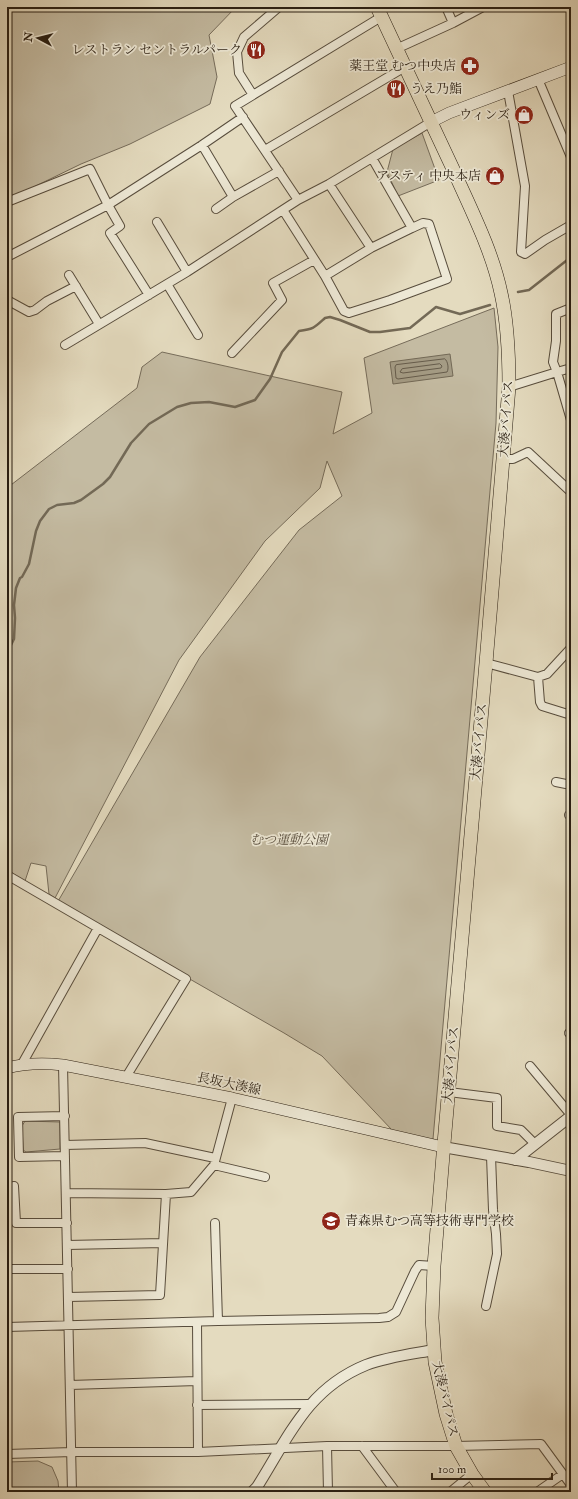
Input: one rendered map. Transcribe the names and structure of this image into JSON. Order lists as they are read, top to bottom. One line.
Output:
{"streets":{"highway":["大湊バイパス"],"main road":["長坂大湊線"]},"crossings":[["大湊バイパス","長坂大湊線"]],"parks":["むつ運動公園"],"places":{"restaurant":["レストラン セントラルパーク","うえ乃鮨"],"pharmacy":["薬王堂 むつ中央店"],"shop":["ウィンズ","アスティ 中央本店"],"school or university":["青森県むつ高等技術専門学校"]},"scale_bar":"100 m","north":"left"}
